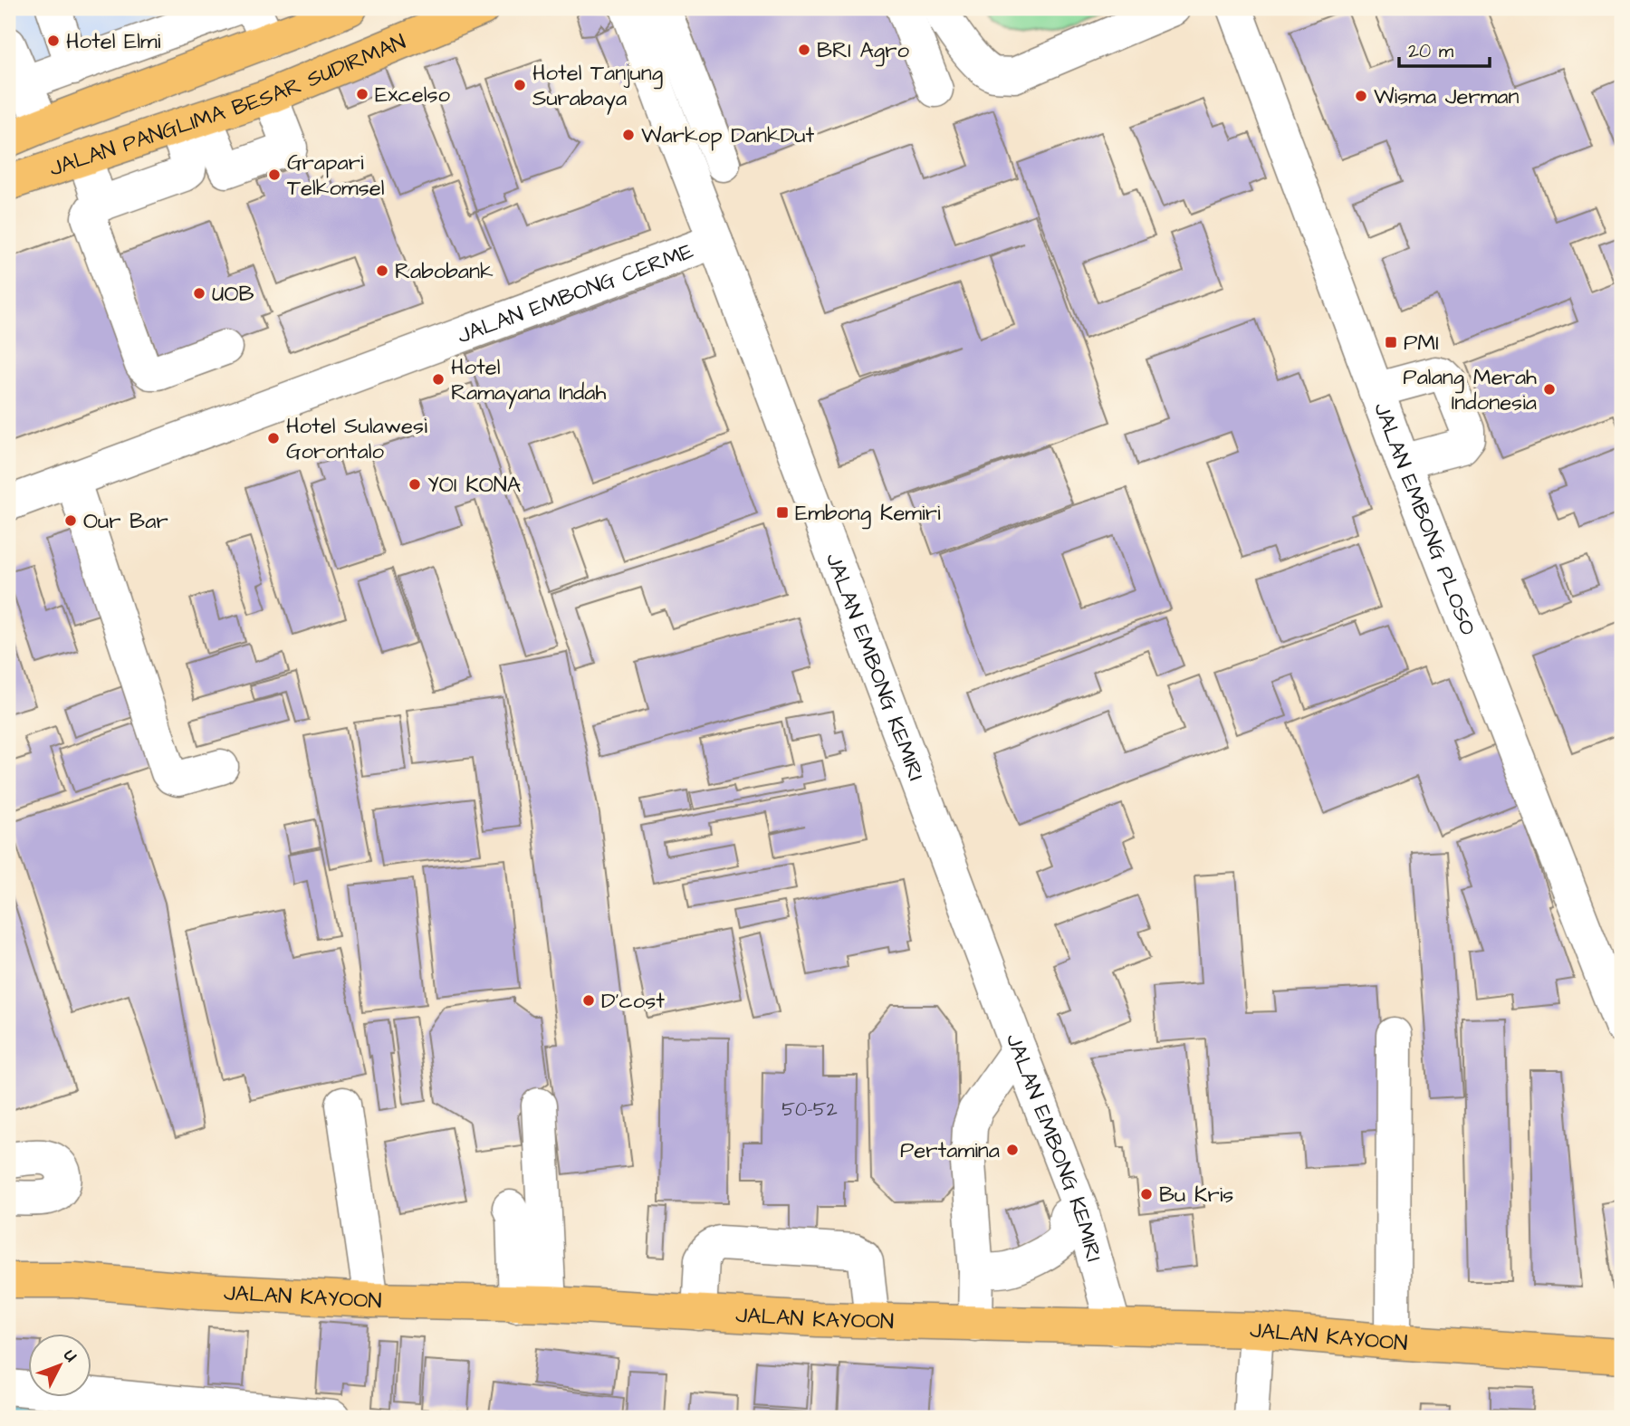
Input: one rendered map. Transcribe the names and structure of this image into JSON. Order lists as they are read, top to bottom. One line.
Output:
{"streets":{"main road":["JALAN PANGLIMA BESAR SUDIRMAN","JALAN KAYOON"],"street":["JALAN EMBONG CERME","JALAN EMBONG PLOSO","JALAN EMBONG KEMIRI"]},"crossings":[["JALAN EMBONG CERME","JALAN EMBONG KEMIRI"],["JALAN EMBONG KEMIRI","JALAN KAYOON"]],"places":{"other":["Hotel Elmi","BRI Agro","Hotel Tanjung Surabaya","Excelso","Wisma Jerman","Warkop DankDut","Grapari Telkomsel","Rabobank","UOB","Hotel Ramayana Indah","Palang Merah Indonesia","Hotel Sulawesi Gorontalo","YOI KONA","Our Bar","D'cost","Pertamina","Bu Kris"],"transit":["PMI","Embong Kemiri"]},"house_numbers":["50-52"],"scale_bar":"20 m","north":"top right"}
